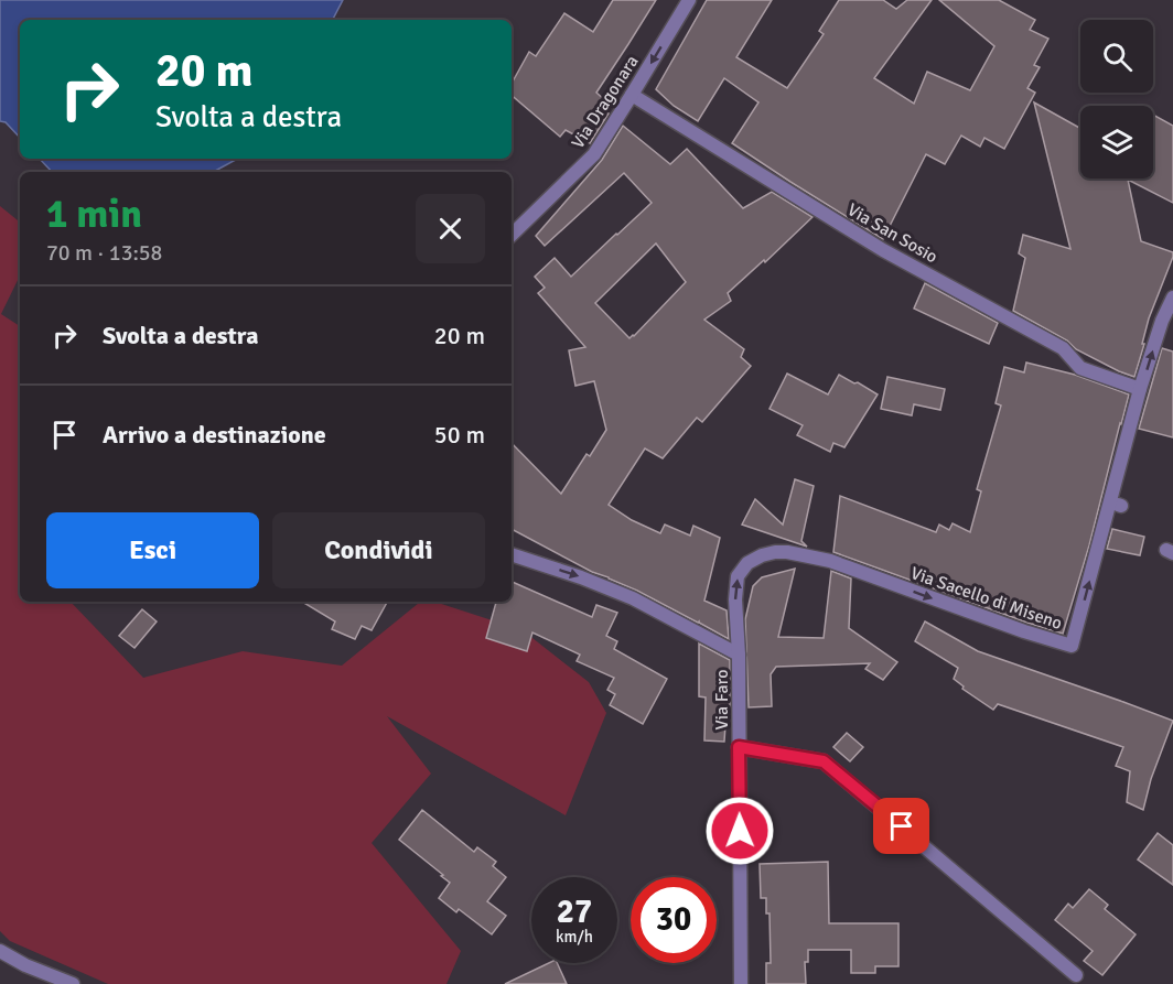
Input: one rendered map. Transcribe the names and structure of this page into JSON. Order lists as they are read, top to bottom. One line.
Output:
{"streets":{"street":["Via Dragonara","Via San Sosio","Via Sacello di Miseno","Via Faro"]},"crossings":[["Via Dragonara","Via San Sosio"],["Via San Sosio","Via Sacello di Miseno"],["Via Sacello di Miseno","Via Faro"]],"one_way":["Via Dragonara"],"page":{"turn":["20 m","Svolta a destra"],"heading":["1 min","70 m · 13:58"],"list":[{"name":"Svolta a destra","value":"20 m"},{"name":"Arrivo a destinazione","value":"50 m"}],"buttons":["Esci","Condividi"],"speed":"27 km/h","limit":"30"}}
